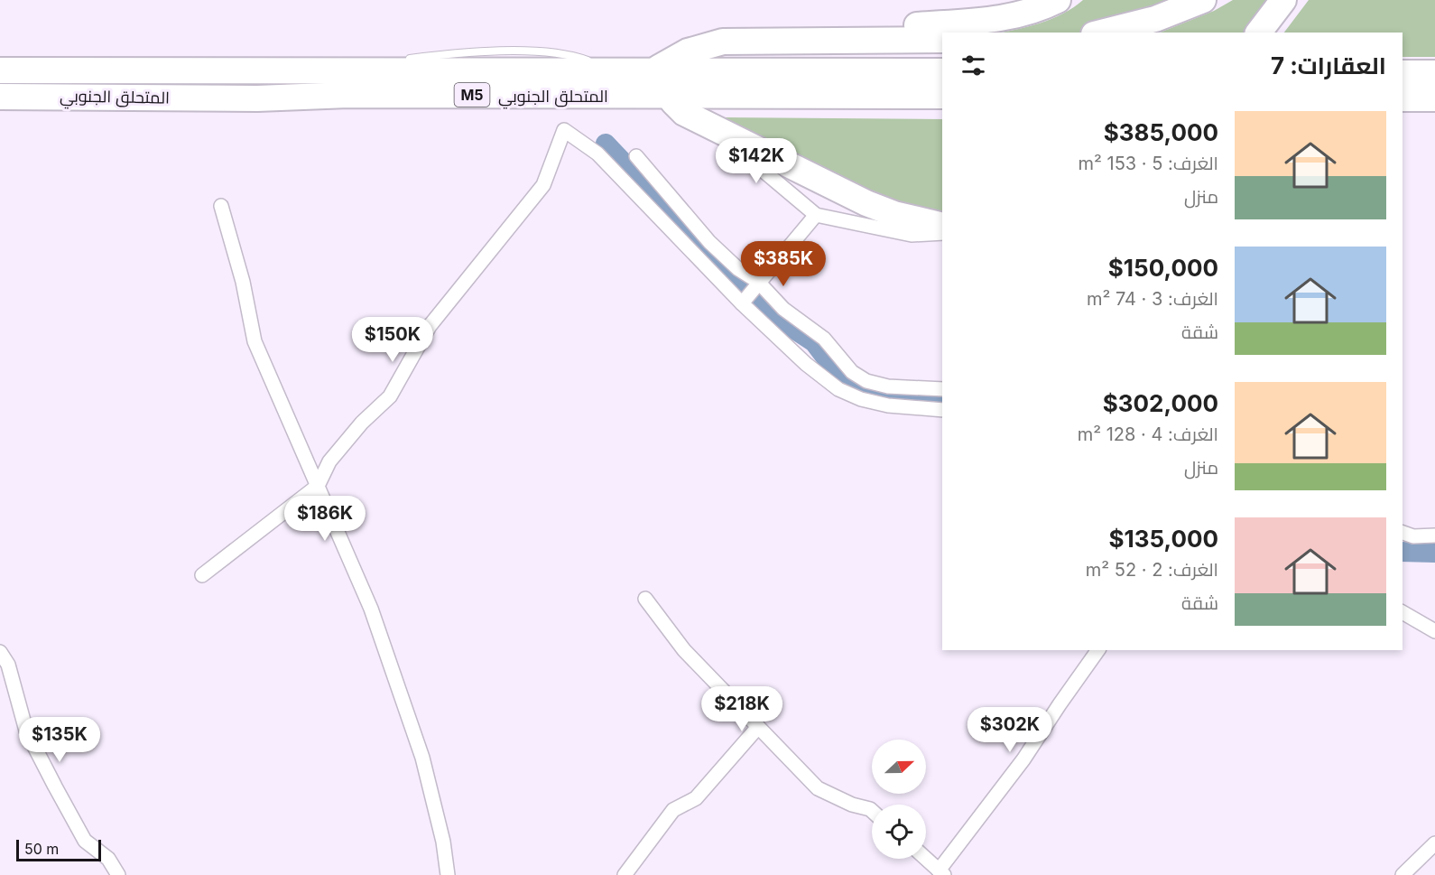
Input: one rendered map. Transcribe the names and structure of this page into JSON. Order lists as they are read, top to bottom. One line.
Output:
{"streets":{"highway":["M5","المتحلق الجنوبي"]},"scale_bar":"50 m","north":"right","page":{"heading":"العقارات: 7","list":[{"name":"$385,000","note":"الغرف: 5 · 153 m² · منزل"},{"name":"$150,000","note":"الغرف: 3 · 74 m² · شقة"},{"name":"$302,000","note":"الغرف: 4 · 128 m² · منزل"},{"name":"$135,000","note":"الغرف: 2 · 52 m² · شقة"}],"price":["$142K","$385K","$150K","$186K","$218K","$302K","$135K"],"scale":"50 m"}}
